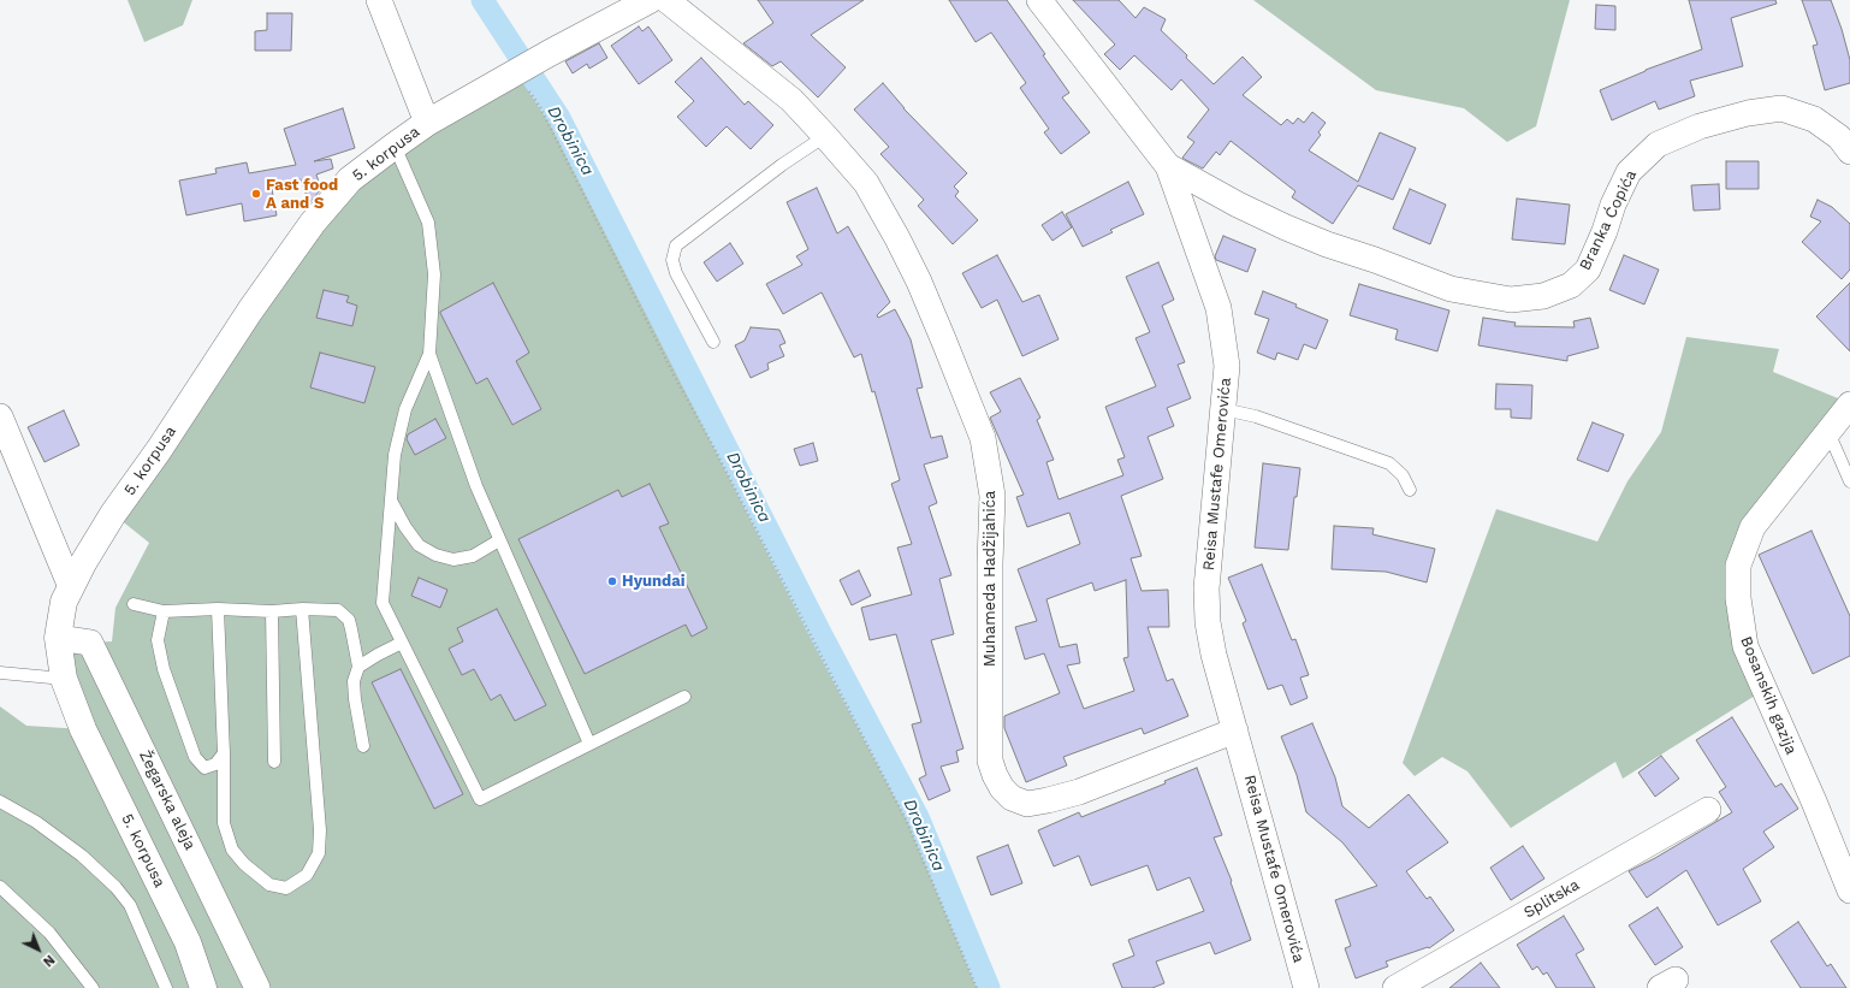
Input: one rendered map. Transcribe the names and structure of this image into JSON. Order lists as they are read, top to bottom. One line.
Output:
{"streets":{"street":["5. korpusa","Branka Ćopića","Reisa Mustafe Omerovića","Muhameda Hadžijahića","Bosanskih gazija","Žegarska aleja","Splitska"]},"crossings":[["5. korpusa","Žegarska aleja"],["Branka Ćopića","Reisa Mustafe Omerovića"],["Reisa Mustafe Omerovića","Muhameda Hadžijahića"]],"water":["Drobinica"],"places":["Fast food A and S","Hyundai"],"north":"bottom right"}
